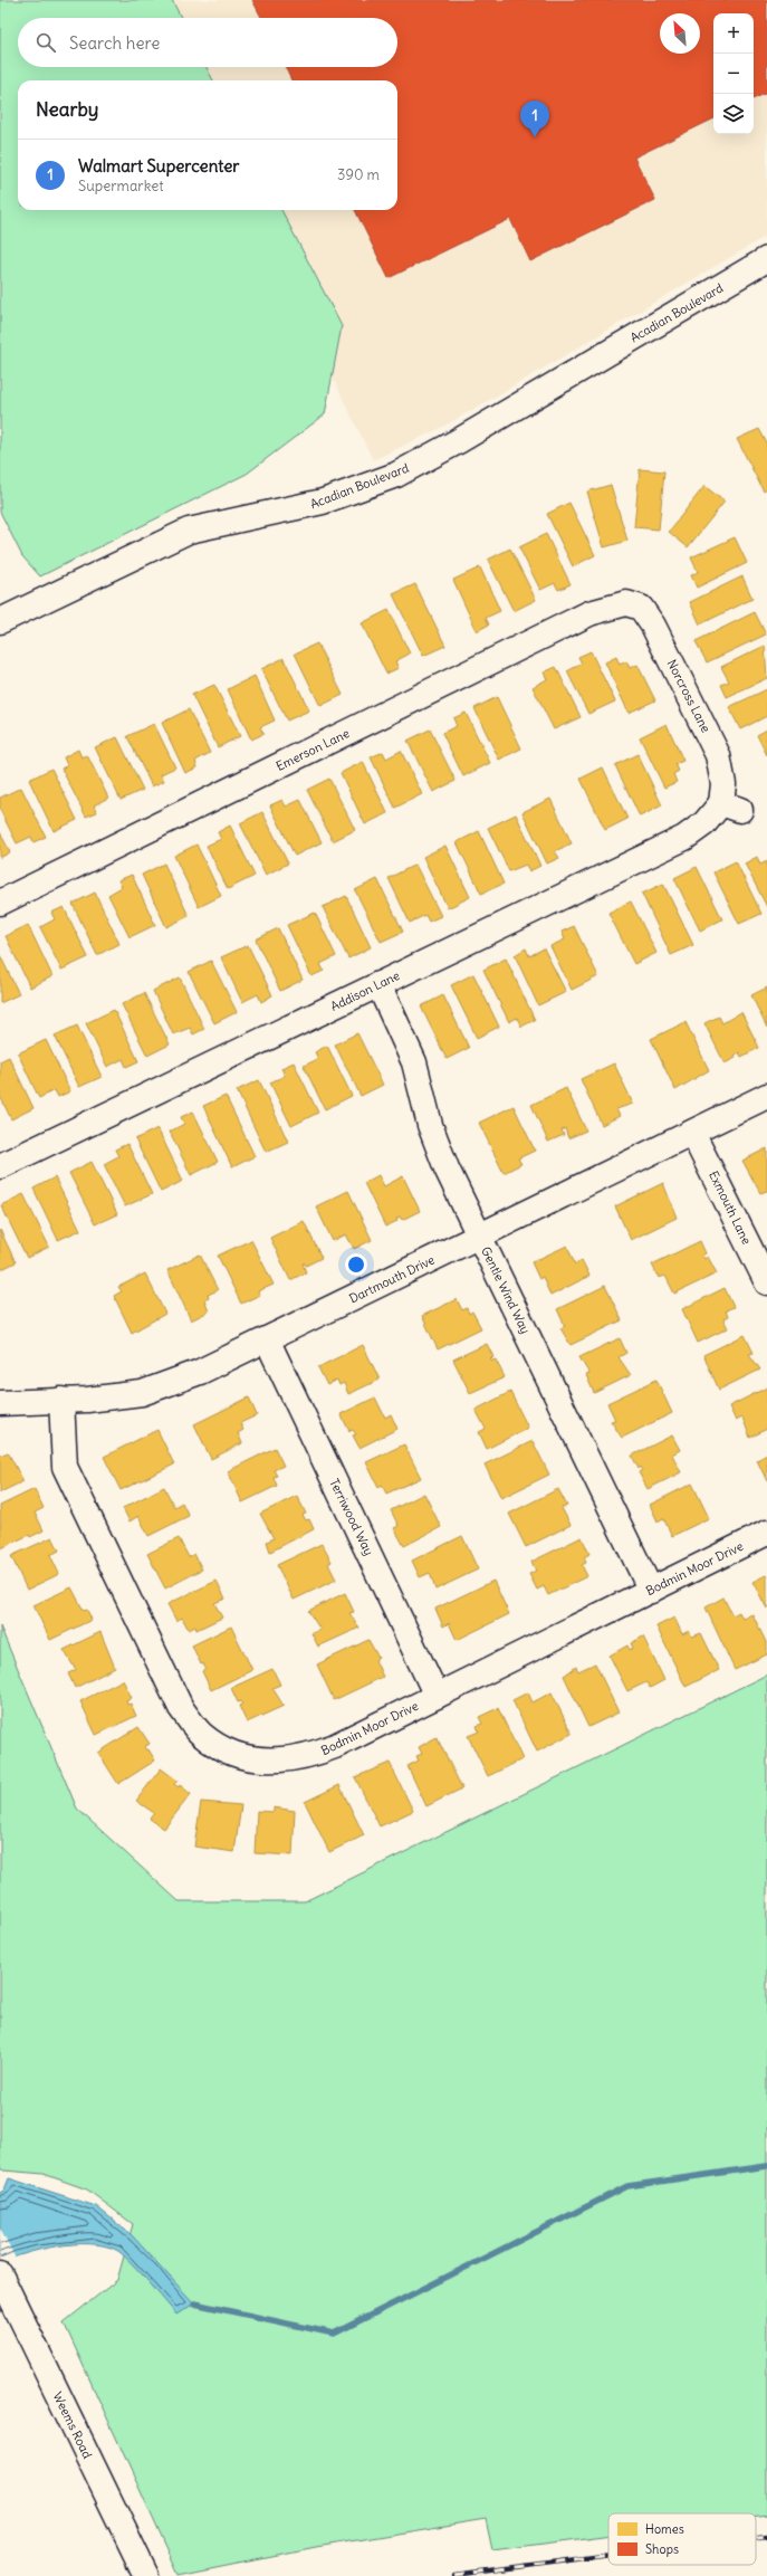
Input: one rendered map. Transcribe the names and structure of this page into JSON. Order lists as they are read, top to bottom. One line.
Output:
{"streets":{"street":["Acadian Boulevard","Norcross Lane","Emerson Lane","Addison Lane","Exmouth Lane","Dartmouth Drive","Gentle Wind Way","Terriwood Way","Bodmin Moor Drive","Weems Road"]},"crossings":[["Norcross Lane","Emerson Lane"],["Norcross Lane","Addison Lane"],["Addison Lane","Gentle Wind Way"],["Exmouth Lane","Dartmouth Drive"],["Dartmouth Drive","Gentle Wind Way"],["Dartmouth Drive","Terriwood Way"],["Dartmouth Drive","Bodmin Moor Drive"],["Gentle Wind Way","Bodmin Moor Drive"],["Terriwood Way","Bodmin Moor Drive"]],"legend":["Homes","Shops"],"north":"top left","page":{"map_buttons":["+","−"],"search":"Search here","heading":"Nearby","pins":"1","list":[{"mark":"1","name":"Walmart Supercenter","note":"Supermarket","value":"390 m"}]}}
